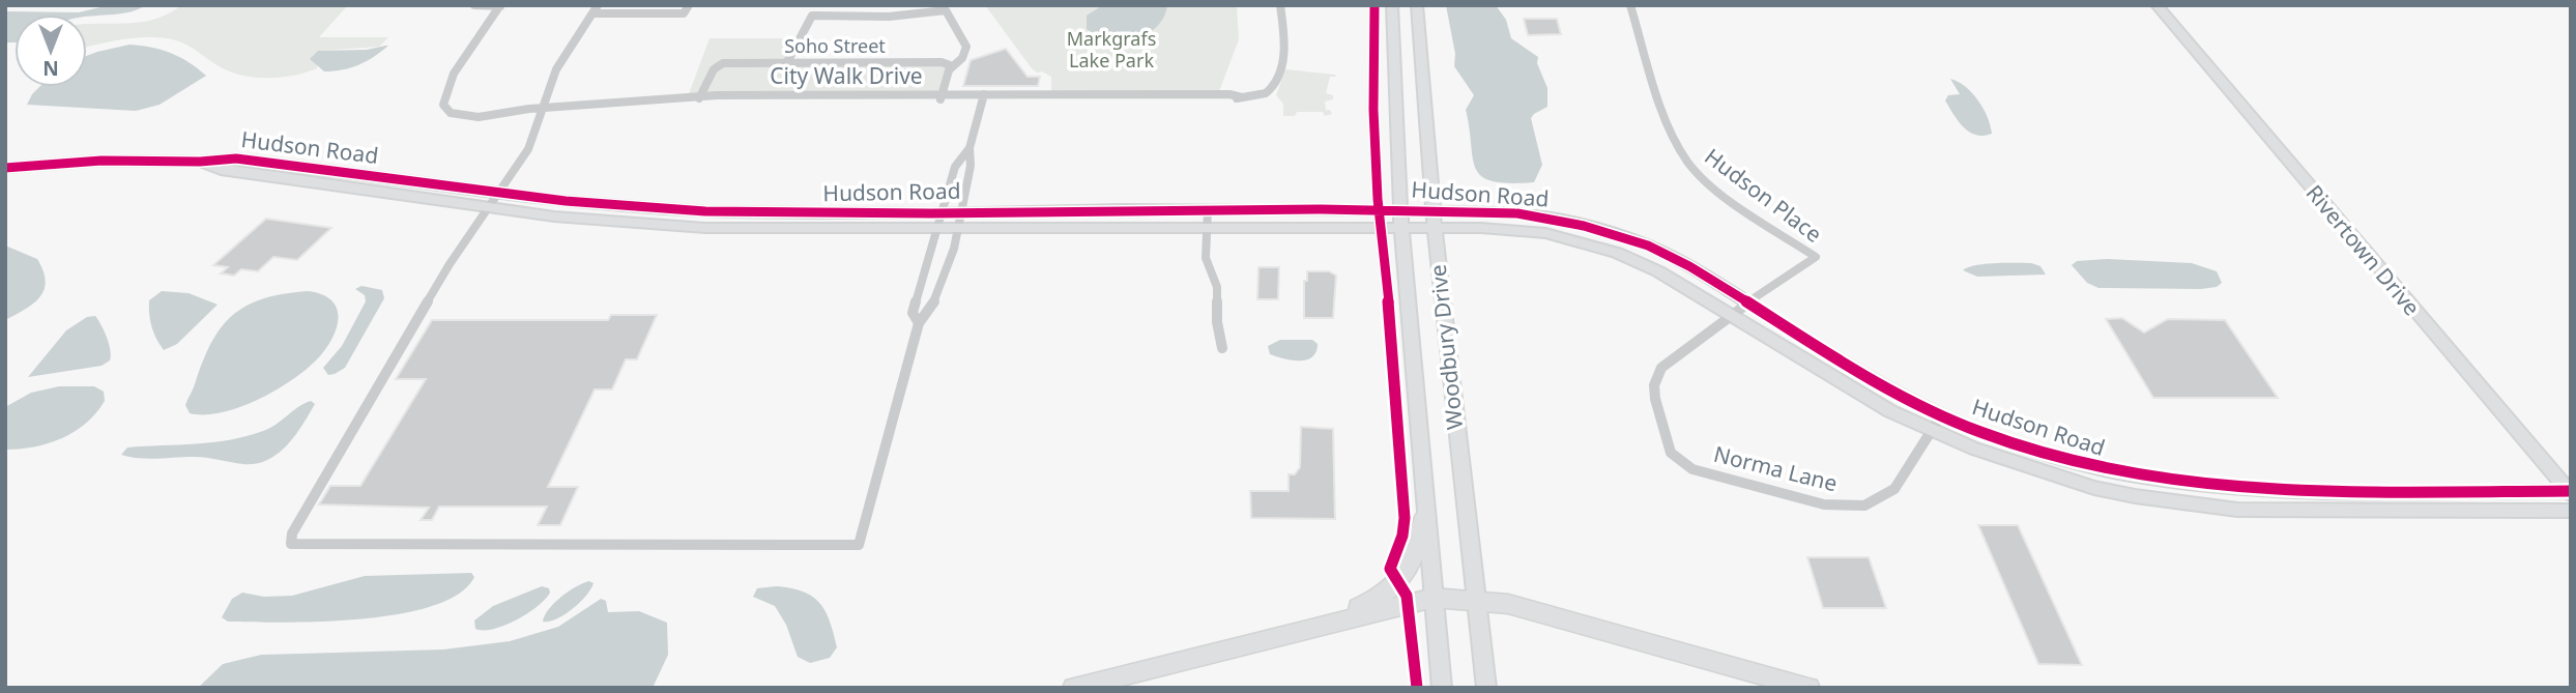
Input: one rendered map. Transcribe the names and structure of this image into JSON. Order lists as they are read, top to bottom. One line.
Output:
{"streets":{"street":["Soho Street","City Walk Drive","Hudson Road","Hudson Place","Rivertown Drive","Woodbury Drive","Norma Lane"]},"crossings":[["Soho Street","City Walk Drive"],["Hudson Road","Hudson Place"],["Hudson Road","Rivertown Drive"],["Hudson Road","Woodbury Drive"],["Hudson Road","Norma Lane"],["Hudson Place","Norma Lane"]],"parks":["Markgrafs Lake Park"],"north":"bottom"}
